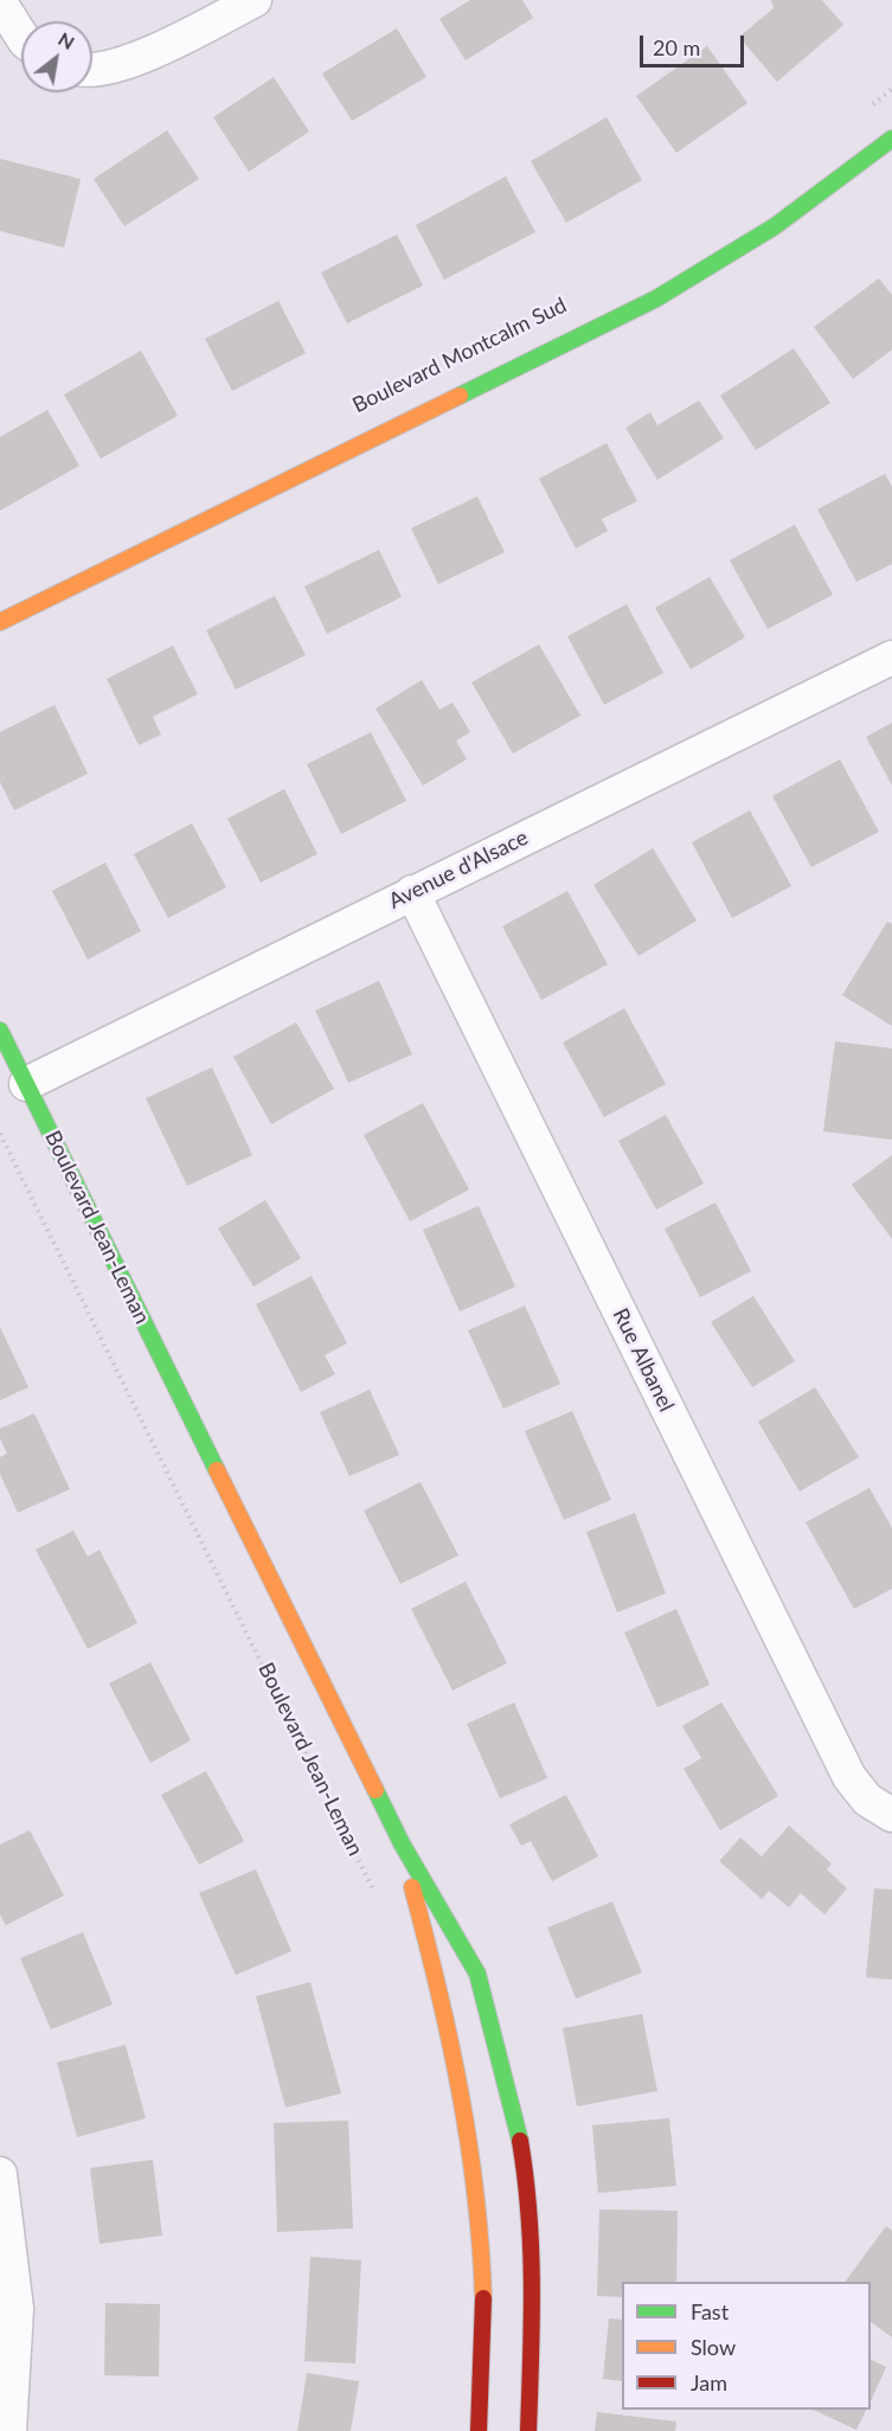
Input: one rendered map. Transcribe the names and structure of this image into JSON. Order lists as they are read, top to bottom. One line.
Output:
{"streets":{"street":["Boulevard Montcalm Sud","Avenue d'Alsace","Boulevard Jean-Leman","Rue Albanel"]},"crossings":[["Avenue d'Alsace","Boulevard Jean-Leman"],["Avenue d'Alsace","Rue Albanel"]],"legend":["Fast","Slow","Jam"],"scale_bar":"20 m","north":"top right"}
